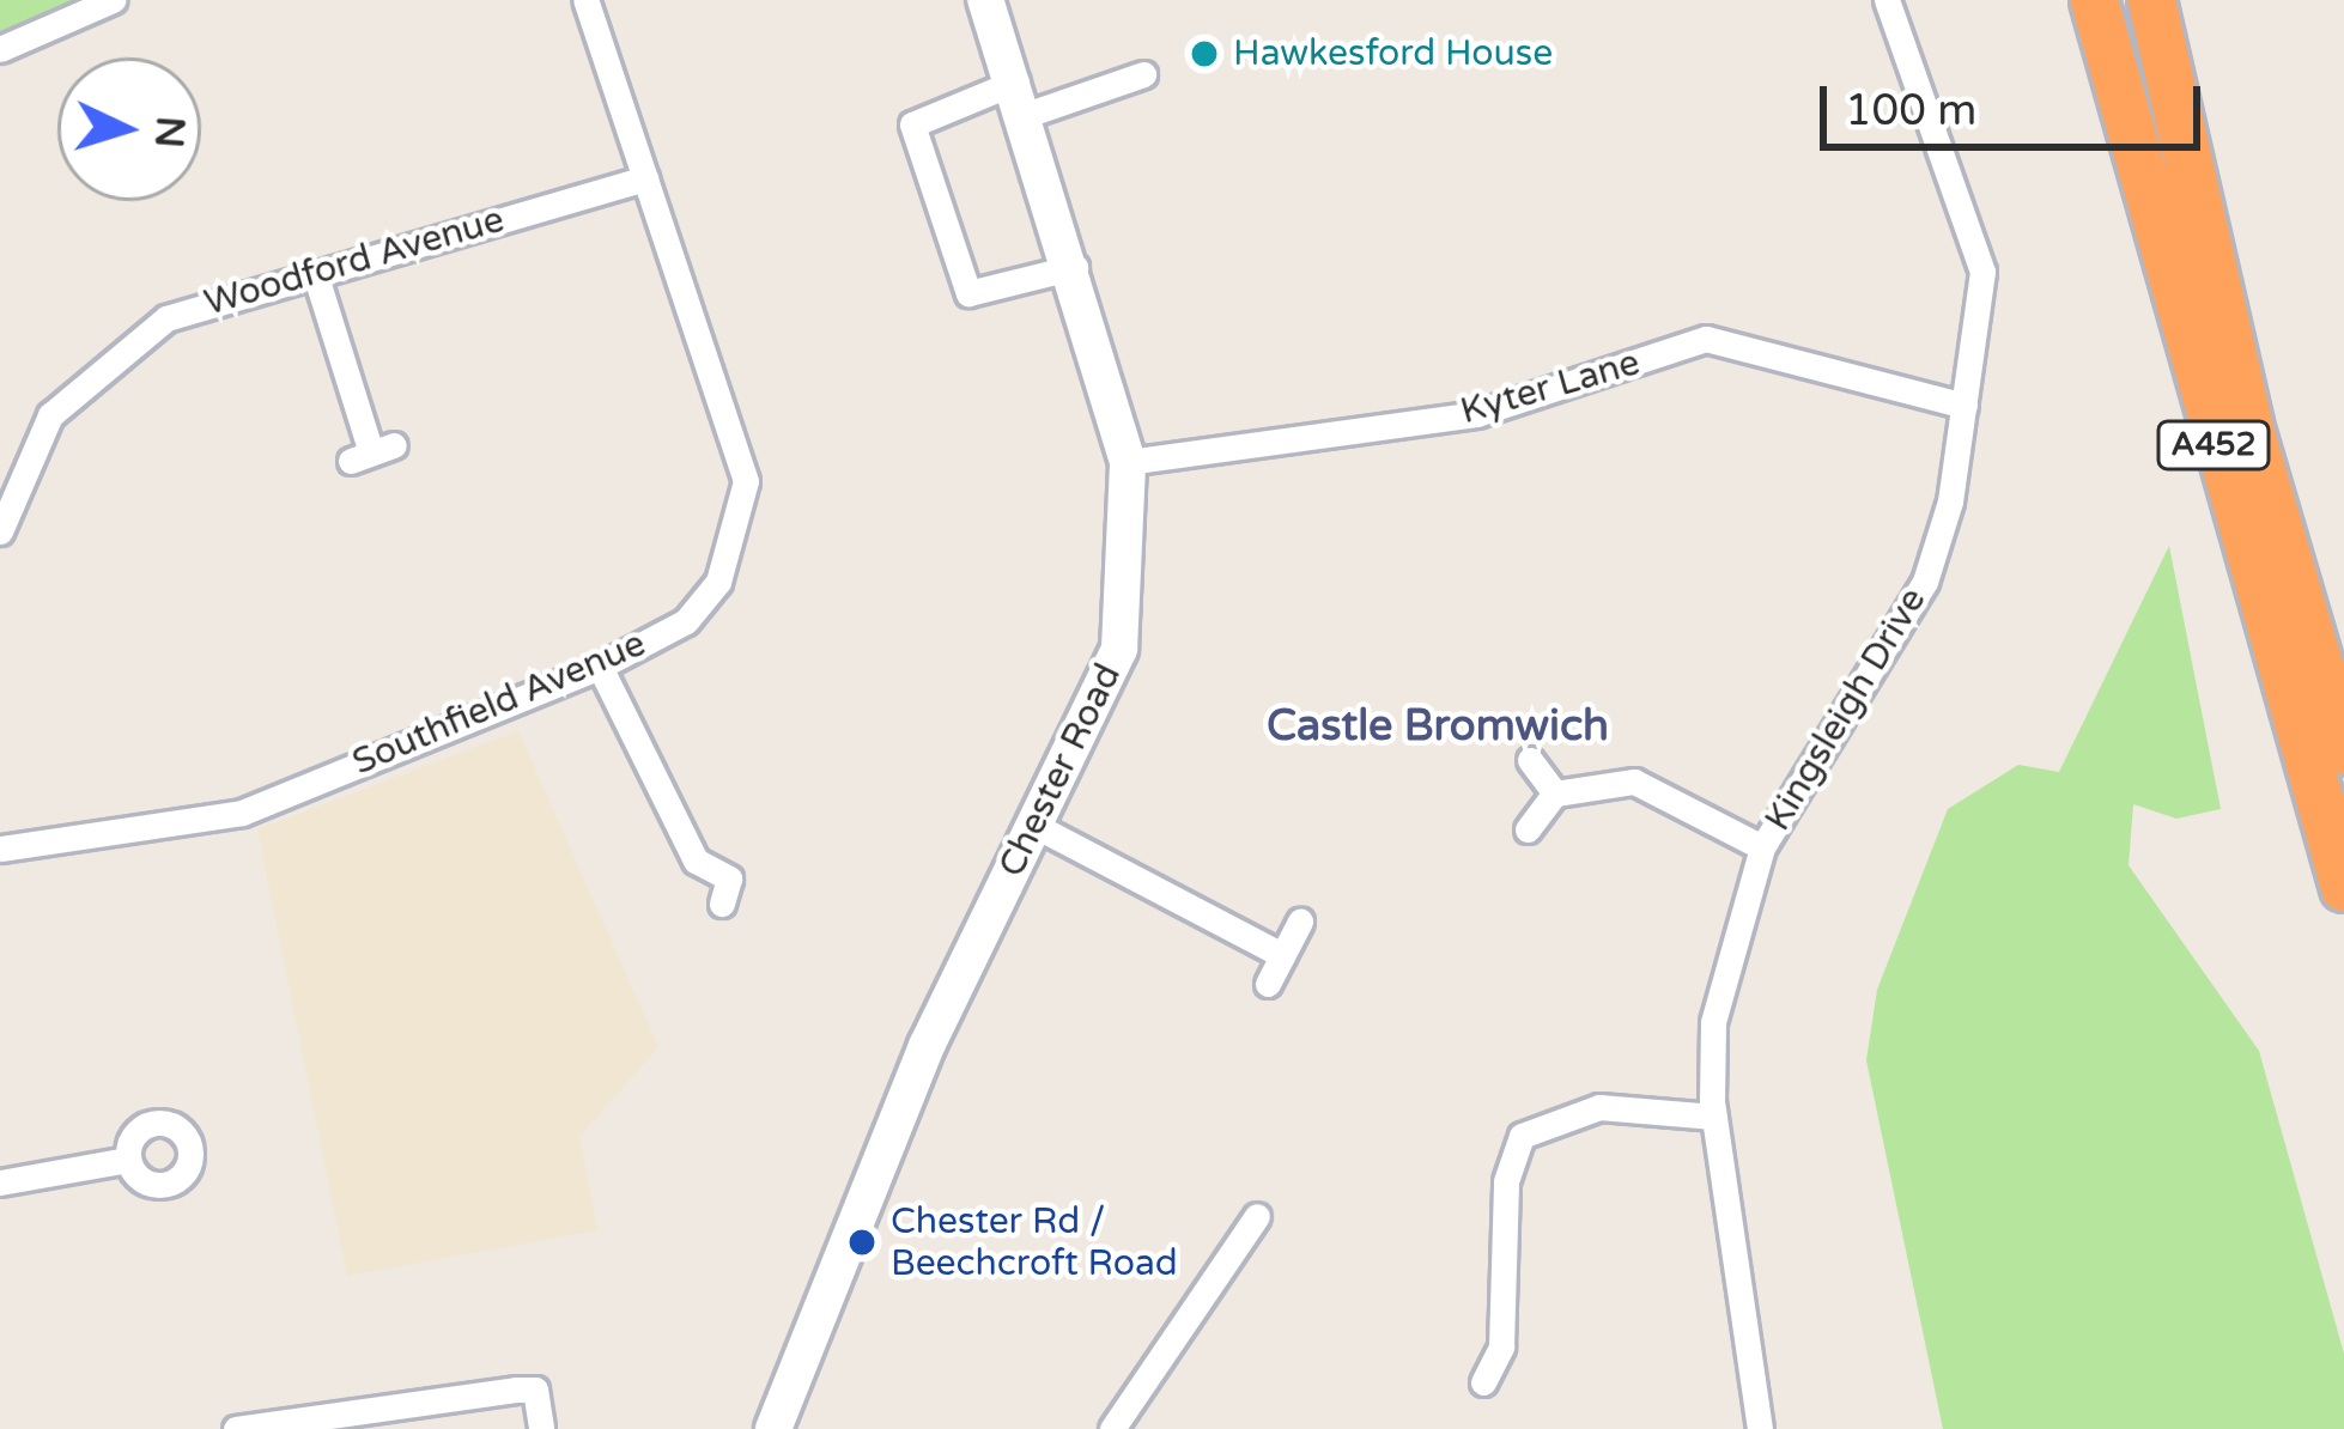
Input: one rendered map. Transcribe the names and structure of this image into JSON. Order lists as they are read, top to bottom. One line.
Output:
{"streets":{"highway":["A452"],"main road":["Chester Road"],"street":["Woodford Avenue","Kyter Lane","Southfield Avenue","Kingsleigh Drive"]},"crossings":[["Woodford Avenue","Southfield Avenue"],["Kyter Lane","Kingsleigh Drive"],["Kyter Lane","Chester Road"]],"districts":["Castle Bromwich"],"places":["Hawkesford House","Chester Rd / Beechcroft Road"],"scale_bar":"100 m","north":"right"}
